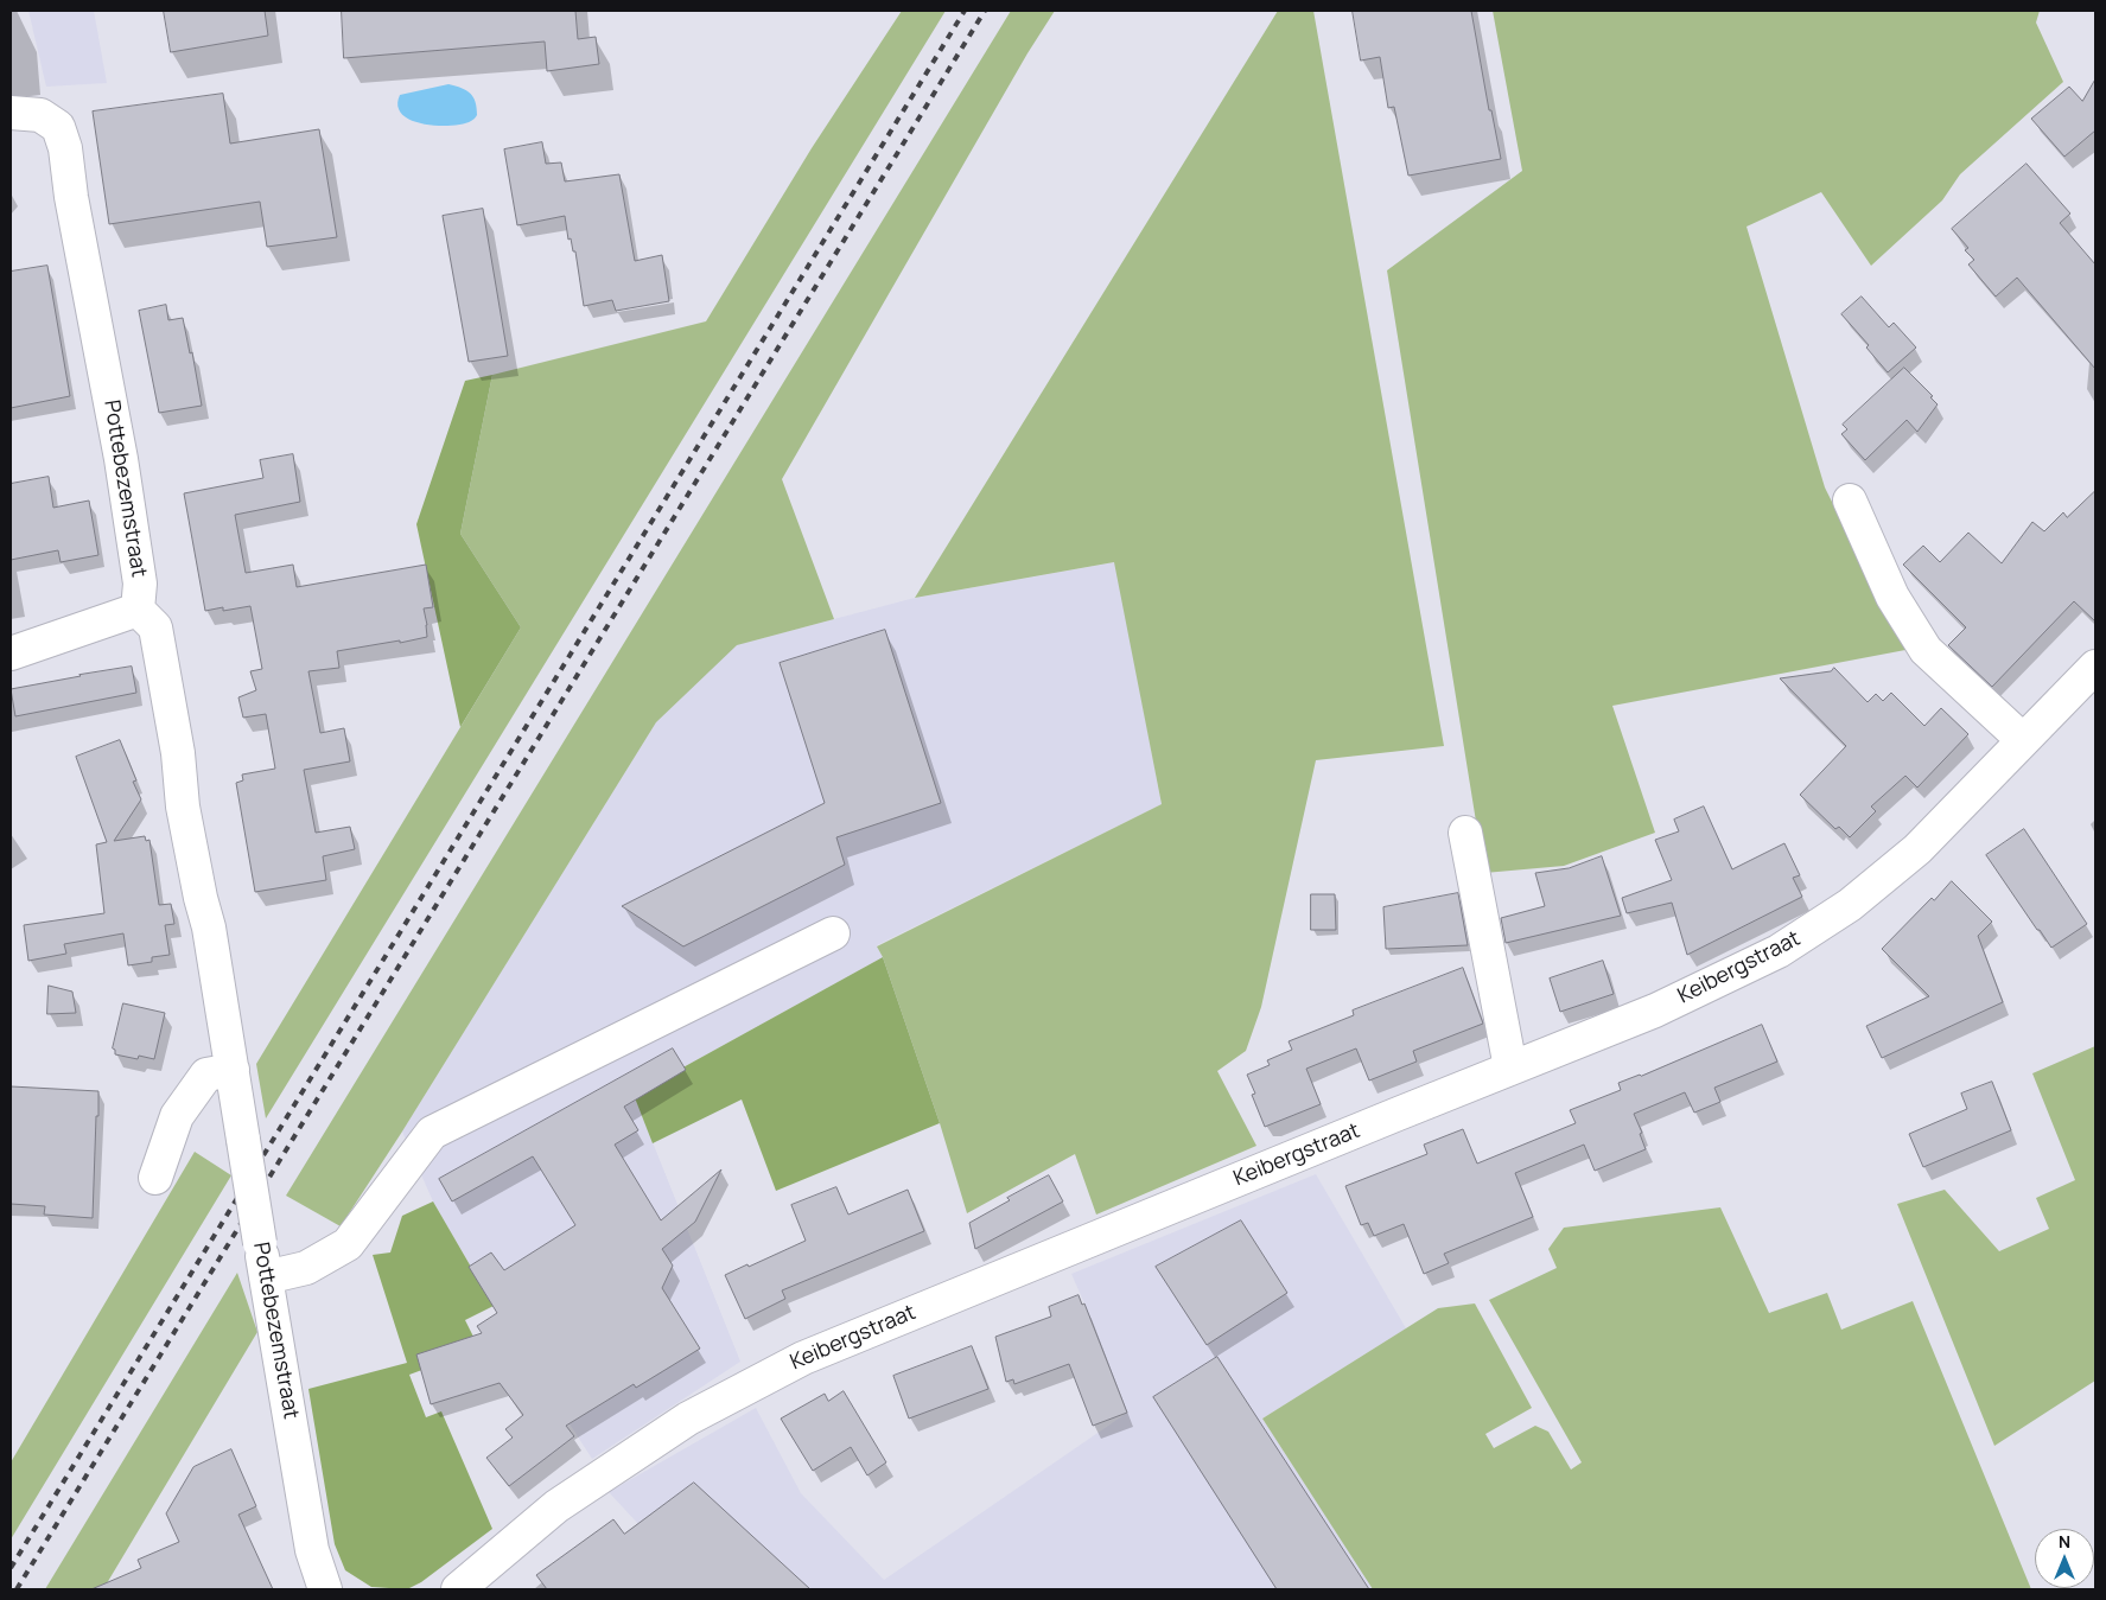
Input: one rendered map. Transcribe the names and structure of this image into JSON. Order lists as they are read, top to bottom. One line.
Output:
{"streets":{"street":["Pottebezemstraat","Keibergstraat"]},"north":"top"}
